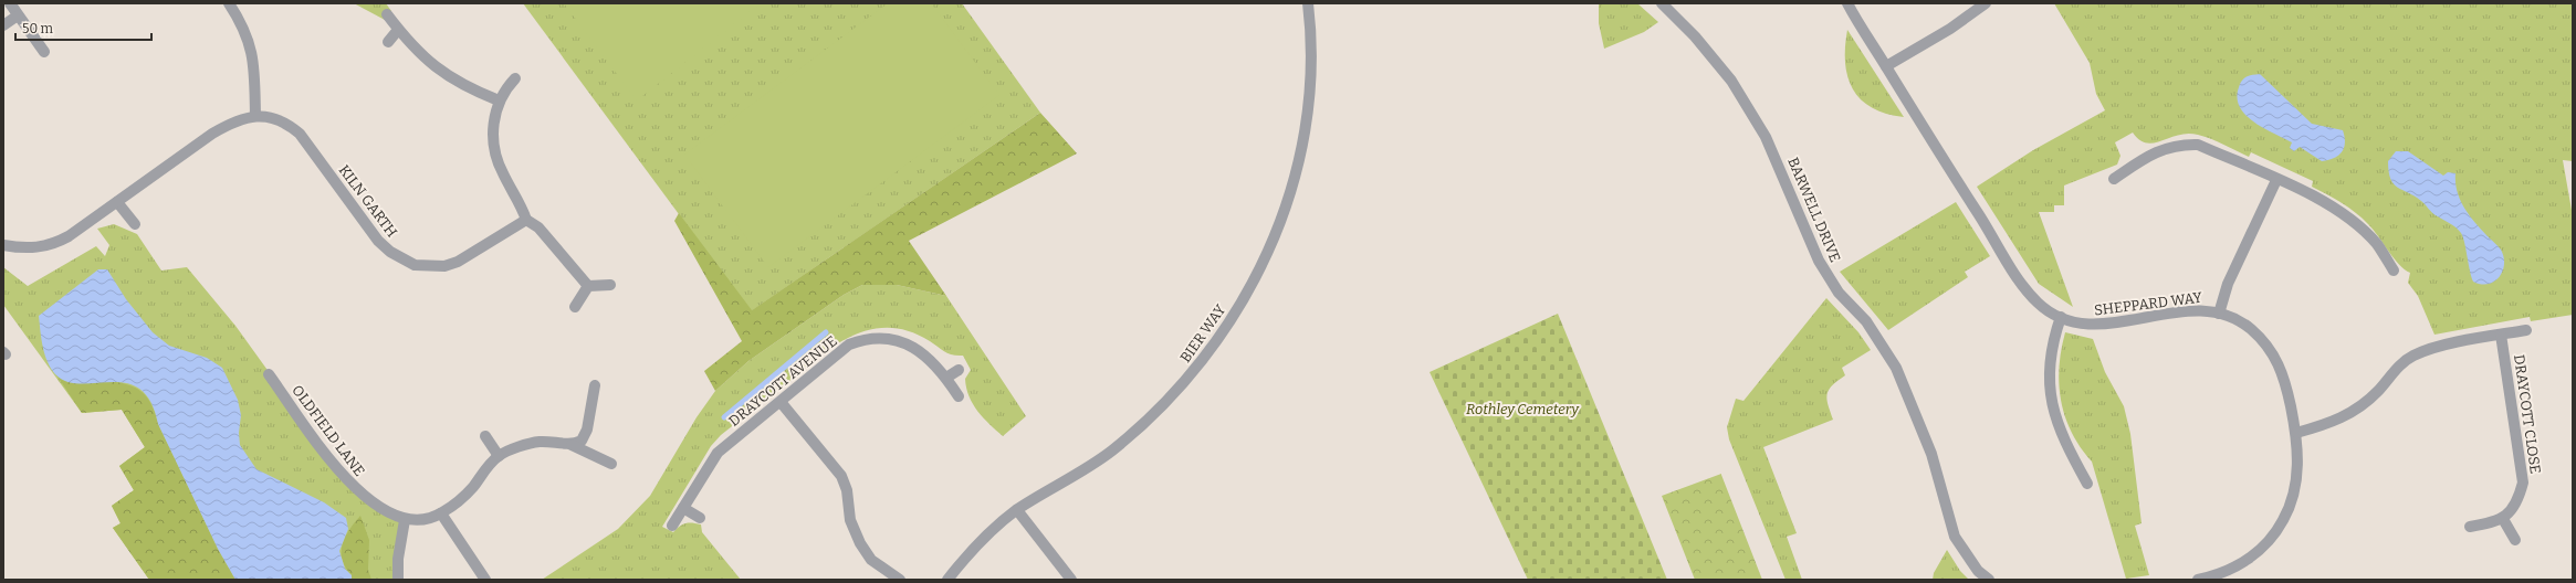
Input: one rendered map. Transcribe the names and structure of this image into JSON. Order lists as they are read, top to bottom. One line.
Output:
{"streets":{"street":["KILN GARTH","BARWELL DRIVE","SHEPPARD WAY","BIER WAY","DRAYCOTT AVENUE","DRAYCOTT CLOSE","OLDFIELD LANE"]},"parks":["Rothley Cemetery"],"scale_bar":"50 m"}
